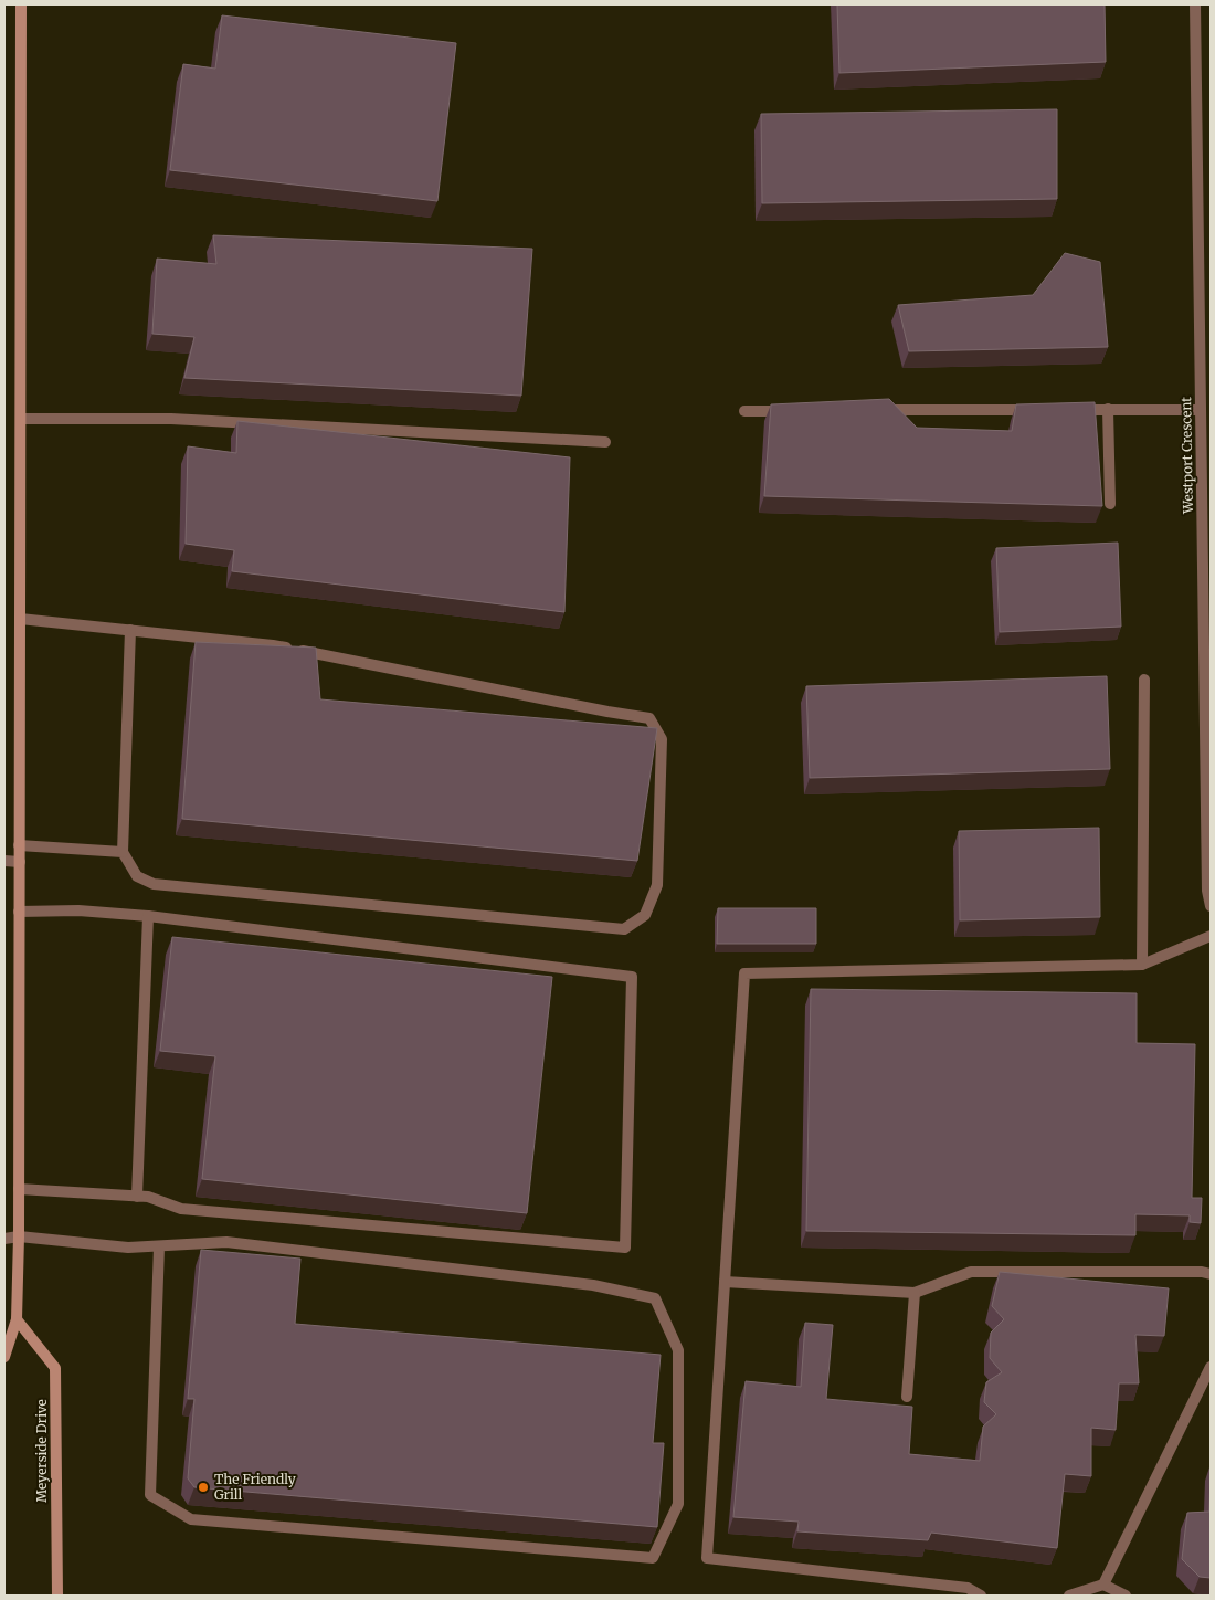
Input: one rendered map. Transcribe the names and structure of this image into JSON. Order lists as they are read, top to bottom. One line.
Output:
{"streets":{"street":["Westport Crescent","Meyerside Drive"]},"places":["The Friendly Grill"]}
